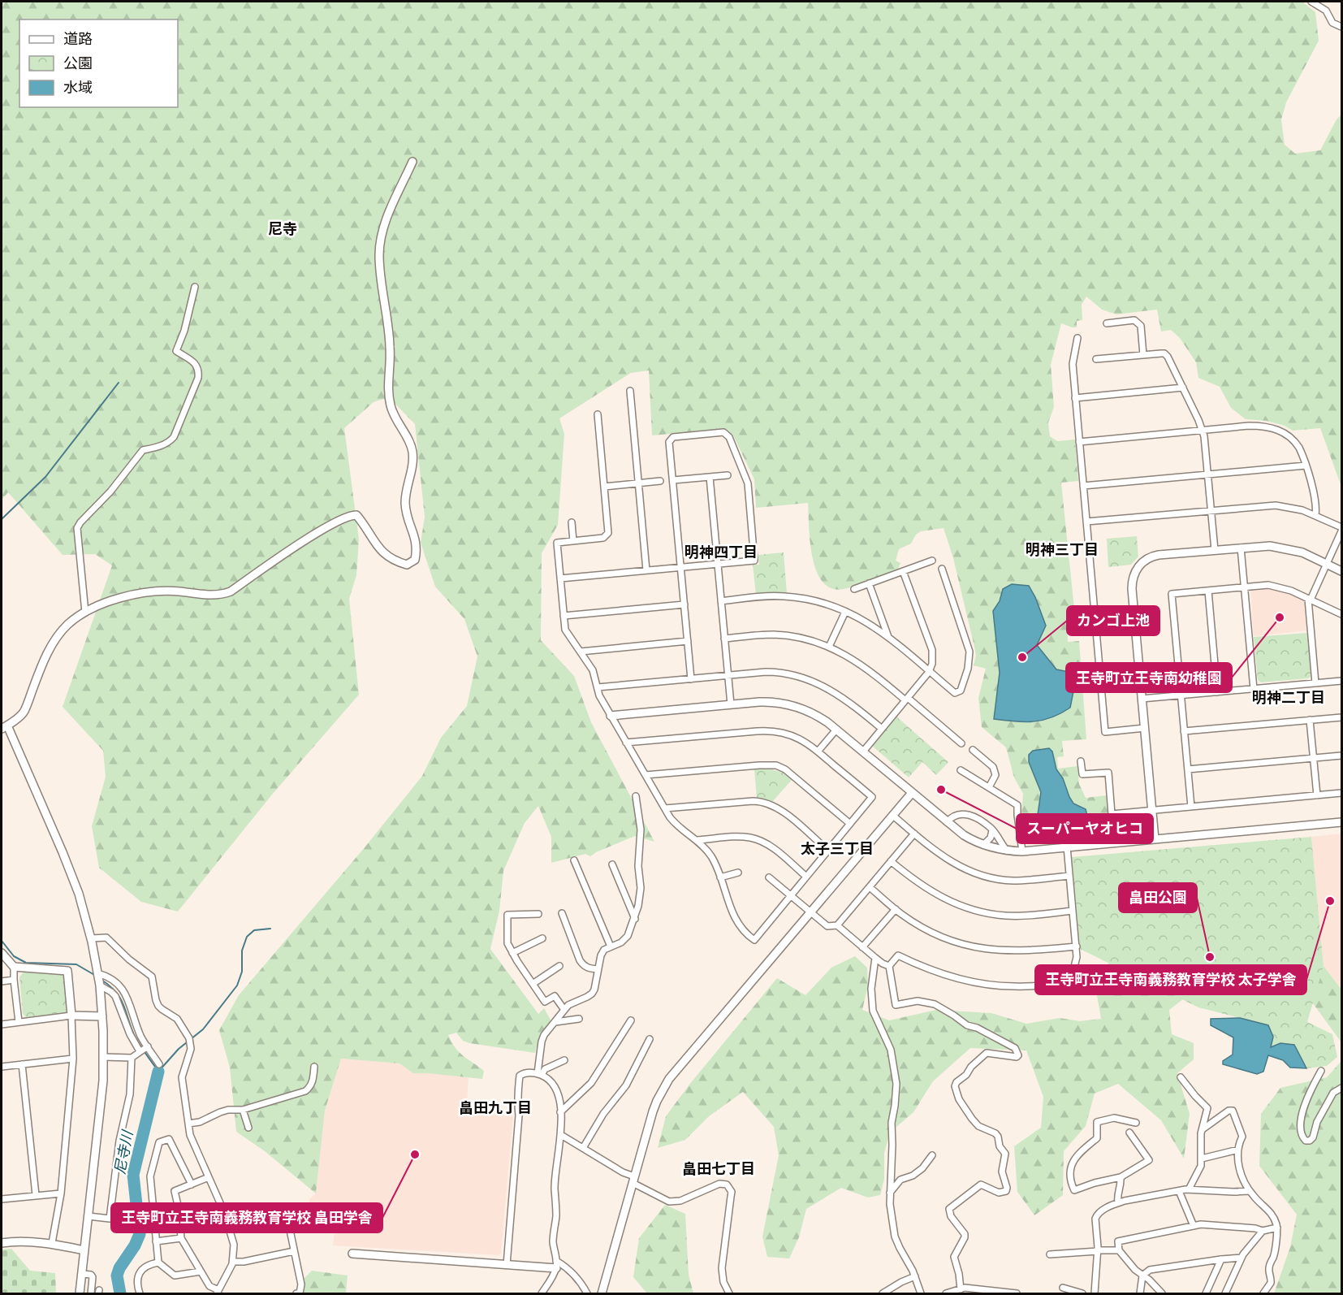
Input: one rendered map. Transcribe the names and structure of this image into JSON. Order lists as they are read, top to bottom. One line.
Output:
{"districts":["尼寺","明神三丁目","明神四丁目","明神二丁目","太子三丁目","畠田九丁目","畠田七丁目"],"water":["尼寺川"],"places":["王寺町立王寺南幼稚園","カンゴ上池","スーパーヤオヒコ","王寺町立王寺南義務教育学校 太子学舎","畠田公園","王寺町立王寺南義務教育学校 畠田学舎"],"legend":["道路","公園","水域"]}
